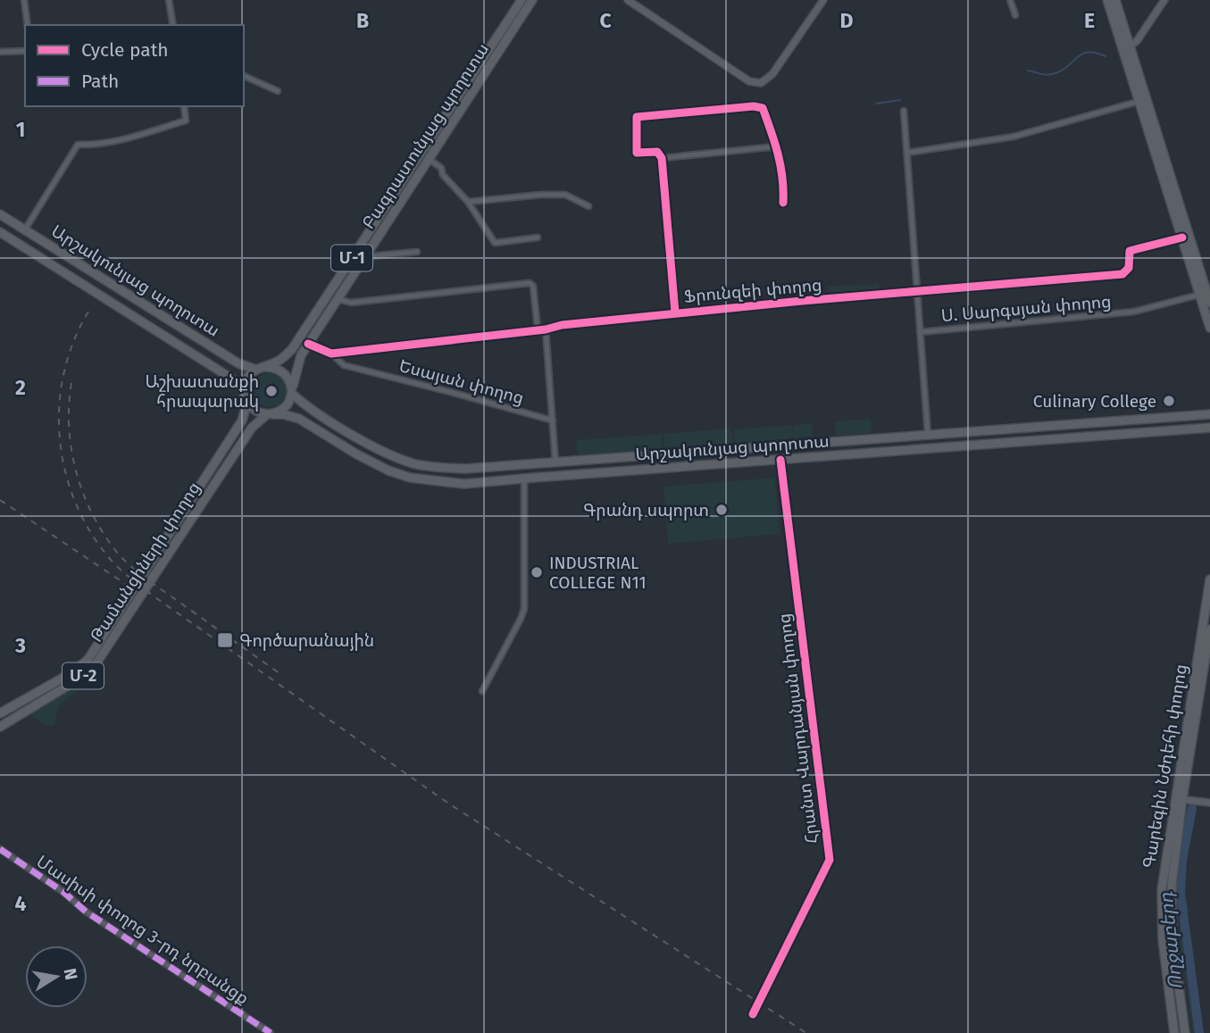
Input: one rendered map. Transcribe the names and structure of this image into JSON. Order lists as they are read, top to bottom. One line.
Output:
{"streets":{"main road":["Բագրատունյաց պողոտա","Մ-1","Արշակունյաց պողոտա","Թամանցիների փողոց","Մ-2","Գարեգին Նժդեհի փողոց"],"street":["Ֆրունզեի փողոց","Ս. Սարգսյան փողոց","Եսայան փողոց","Հրանտ Վարդանյան փողոց","Մասիսի փողոց 3-րդ նրբանցք"]},"crossings":[["Բագրատունյաց պողոտա","Արշակունյաց պողոտա"],["Բագրատունյաց պողոտա","Ֆրունզեի փողոց"],["Բագրատունյաց պողոտա","Թամանցիների փողոց"],["Արշակունյաց պողոտա","Թամանցիների փողոց"],["Արշակունյաց պողոտա","Հրանտ Վարդանյան փողոց"],["Ֆրունզեի փողոց","Եսայան փողոց"]],"water":["Ողջաբերդ"],"places":{"other":["Աշխատանքի հրապարակ","Culinary College","Գրանդ սպորտ","INDUSTRIAL COLLEGE N11"],"transit":["Գործարանային"]},"legend":["Cycle path","Path"],"north":"right","grid":{"columns":["B","C","D","E"],"rows":["1","2","3","4"]}}
